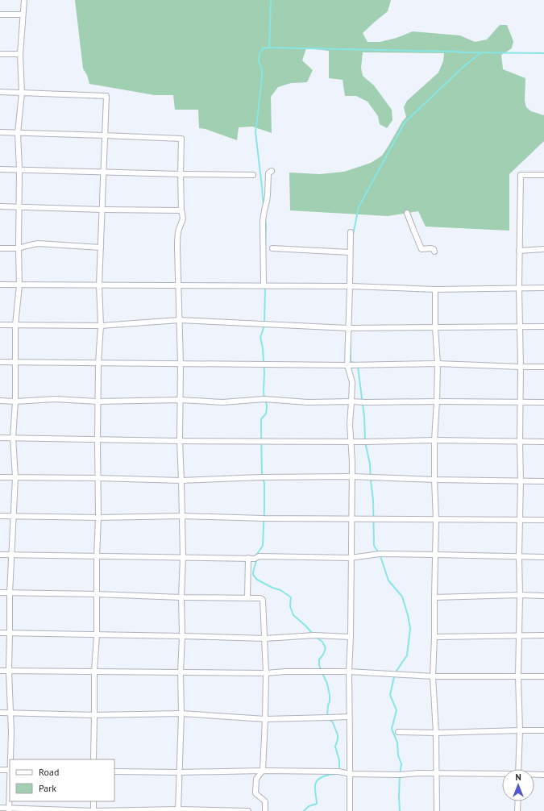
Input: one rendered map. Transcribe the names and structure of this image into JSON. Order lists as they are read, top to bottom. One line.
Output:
{"legend":["Road","Park"],"north":"top"}
